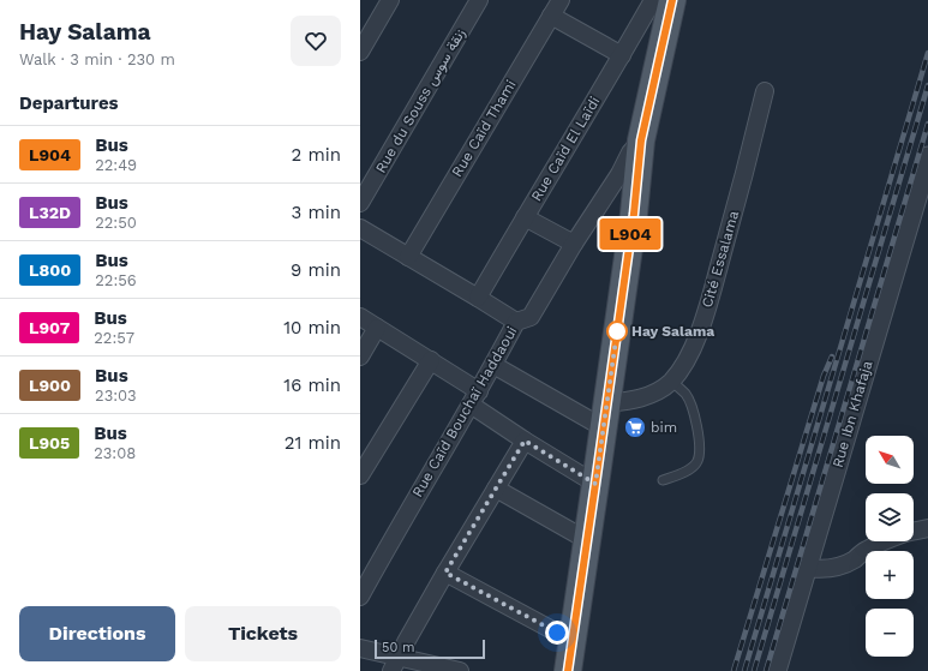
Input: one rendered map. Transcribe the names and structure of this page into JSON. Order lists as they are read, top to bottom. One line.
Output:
{"streets":{"street":["Rue du Souss زنقة سوس","Rue Caïd Thami","Rue Caïd El Laïdi","Cité Essalama","Rue Caïd Bouchaï Haddaoui","Rue Ibn Khafaja"]},"places":{"other":["Hay Salama"],"supermarket":["bim"]},"lines":["bus line L904"],"scale_bar":"50 m","north":"top left","page":{"heading":[["Hay Salama","Walk · 3 min · 230 m"],"Departures"],"on_map":"L904","list":[{"mark":"L904","name":"Bus","note":"22:49","value":"2 min"},{"mark":"L32D","name":"Bus","note":"22:50","value":"3 min"},{"mark":"L800","name":"Bus","note":"22:56","value":"9 min"},{"mark":"L907","name":"Bus","note":"22:57","value":"10 min"},{"mark":"L900","name":"Bus","note":"23:03","value":"16 min"},{"mark":"L905","name":"Bus","note":"23:08","value":"21 min"}],"map_buttons":["+","−"],"buttons":["Directions","Tickets"],"scale":"50 m"}}
